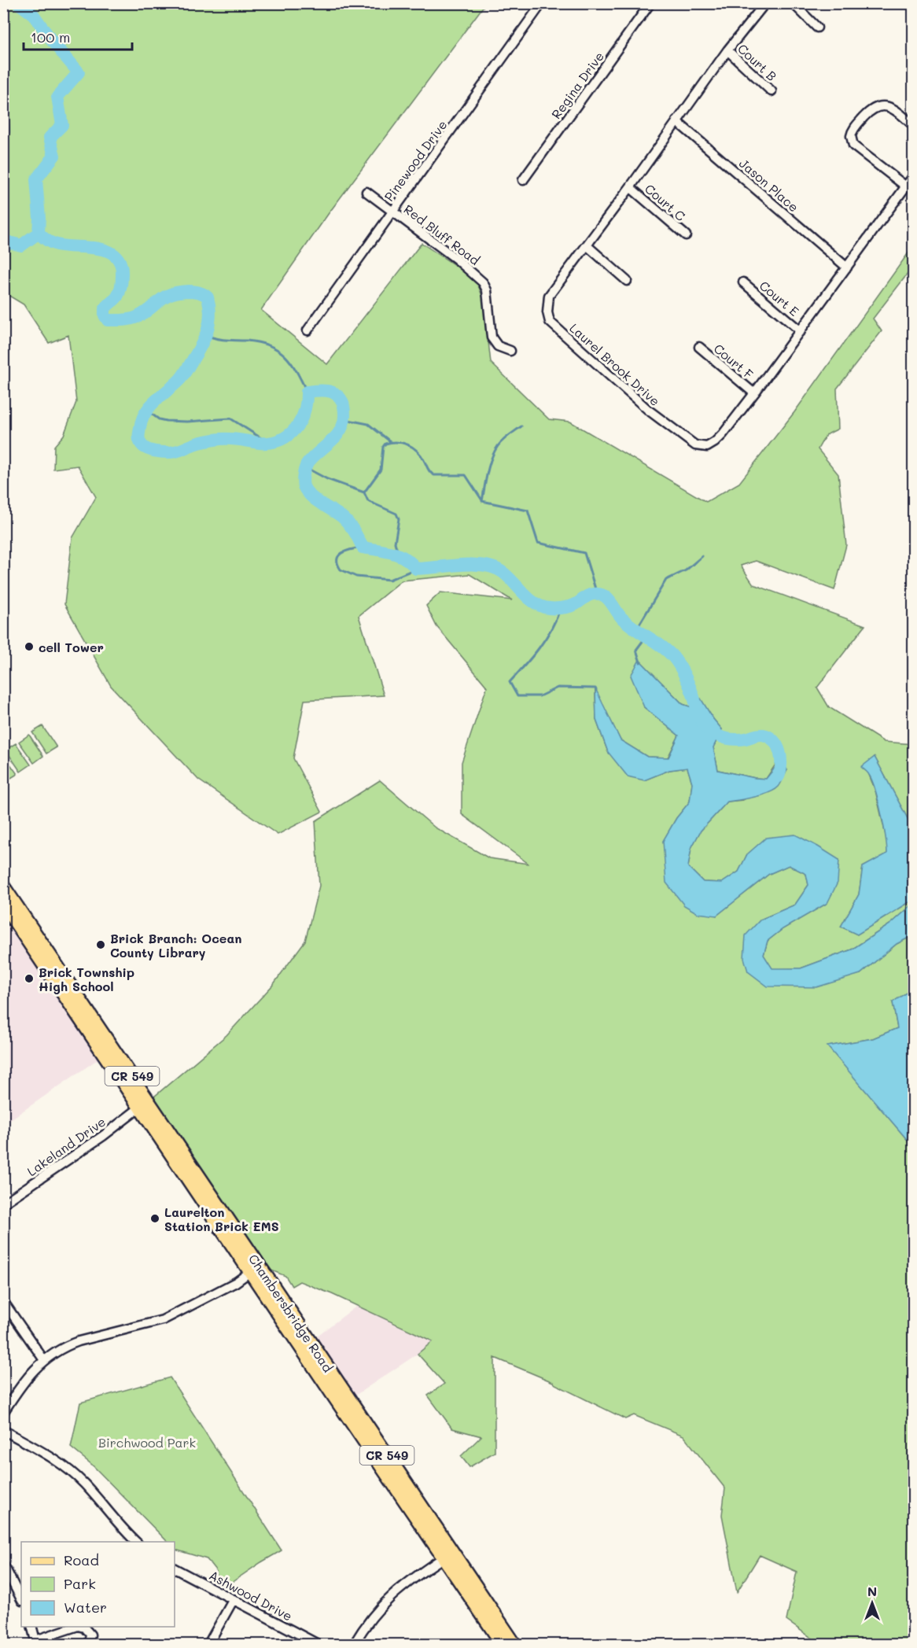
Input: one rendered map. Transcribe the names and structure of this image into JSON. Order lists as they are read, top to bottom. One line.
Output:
{"streets":{"main road":["CR 549","Chambersbridge Road"],"street":["Court B","Regina Drive","Pinewood Drive","Jason Place","Court C","Red Bluff Road","Court E","Court F","Laurel Brook Drive","Lakeland Drive","Ashwood Drive"]},"crossings":[["Court B","Laurel Brook Drive"],["Pinewood Drive","Red Bluff Road"],["Jason Place","Laurel Brook Drive"],["Court C","Laurel Brook Drive"],["Court E","Laurel Brook Drive"],["Court F","Laurel Brook Drive"],["Lakeland Drive","Chambersbridge Road"]],"parks":["Birchwood Park"],"places":["cell Tower","Brick Branch: Ocean County Library","Brick Township High School","Laurelton Station Brick EMS"],"legend":["Road","Park","Water"],"scale_bar":"100 m","north":"top"}
